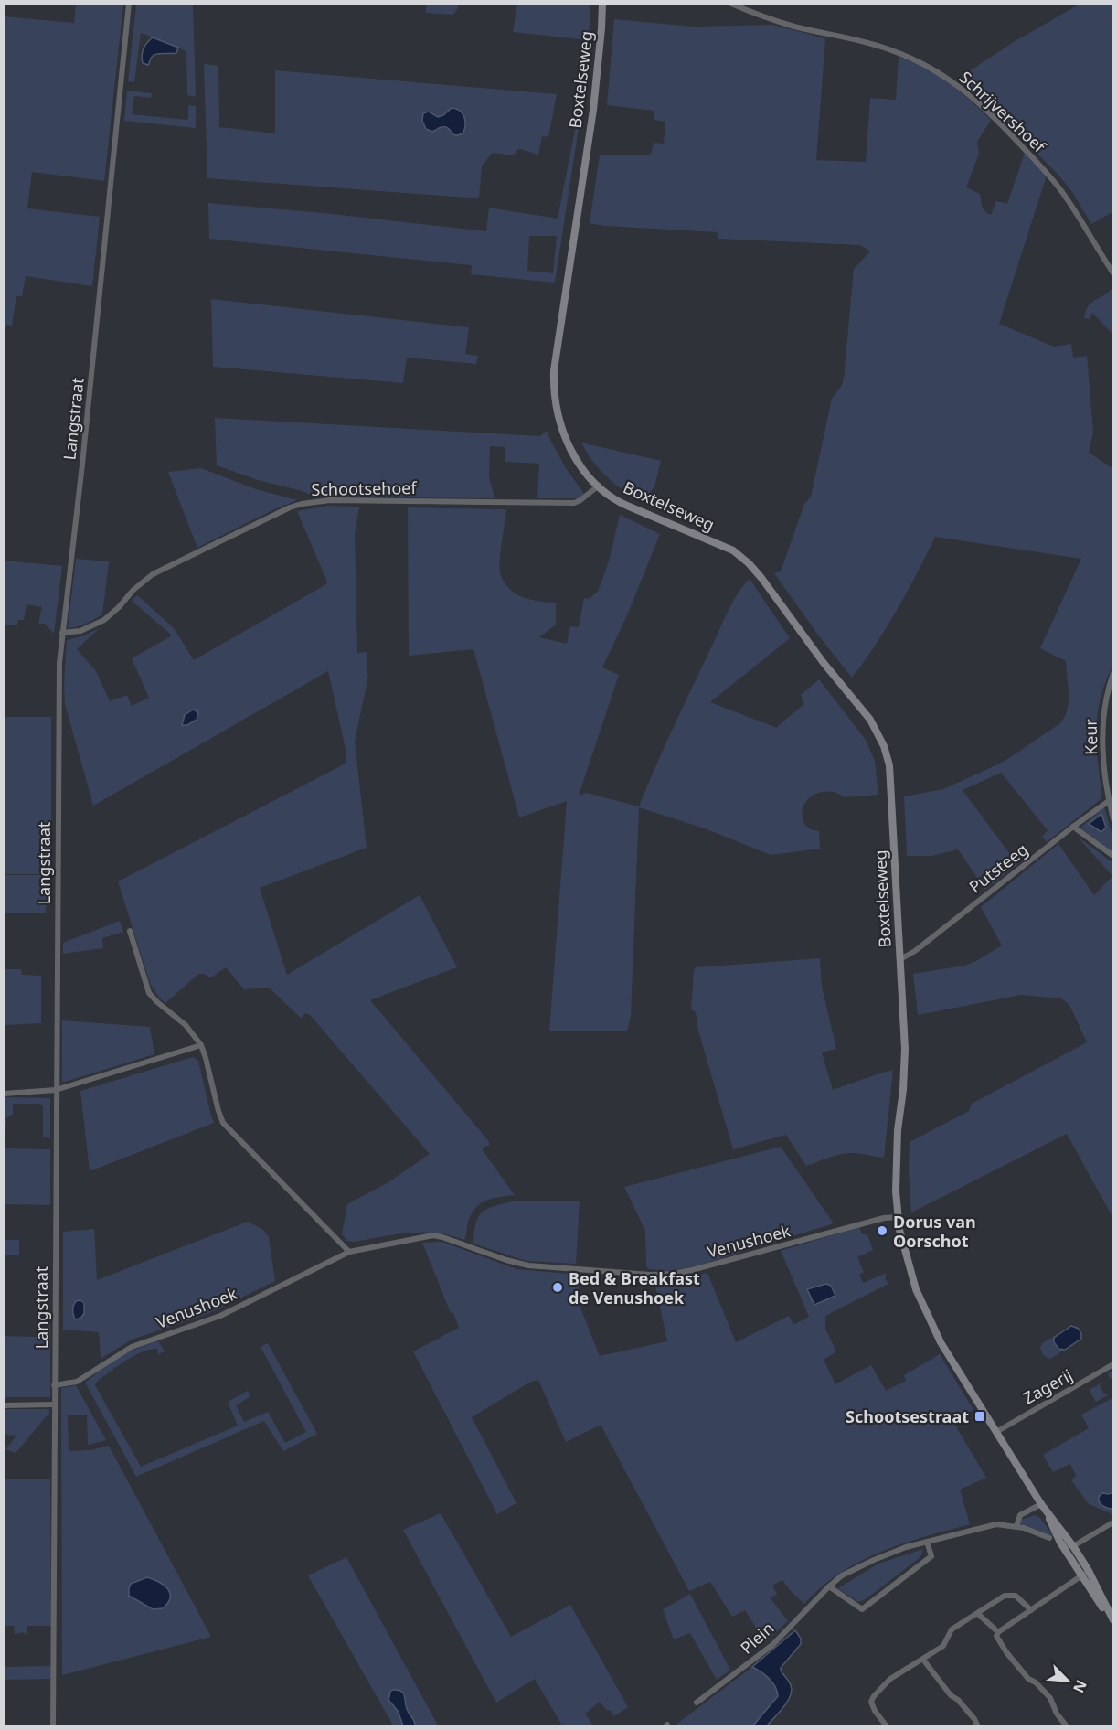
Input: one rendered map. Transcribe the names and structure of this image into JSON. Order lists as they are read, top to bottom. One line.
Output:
{"streets":{"main road":["Boxtelseweg"],"street":["Schrijvershoef","Langstraat","Schootsehoef","Keur","Putsteeg","Venushoek","Zagerij","Plein"]},"crossings":[["Boxtelseweg","Schootsehoef"],["Boxtelseweg","Putsteeg"],["Langstraat","Schootsehoef"],["Langstraat","Venushoek"]],"places":{"other":["Dorus van Oorschot","Bed & Breakfast de Venushoek"],"transit":["Schootsestraat"]},"north":"bottom right"}
